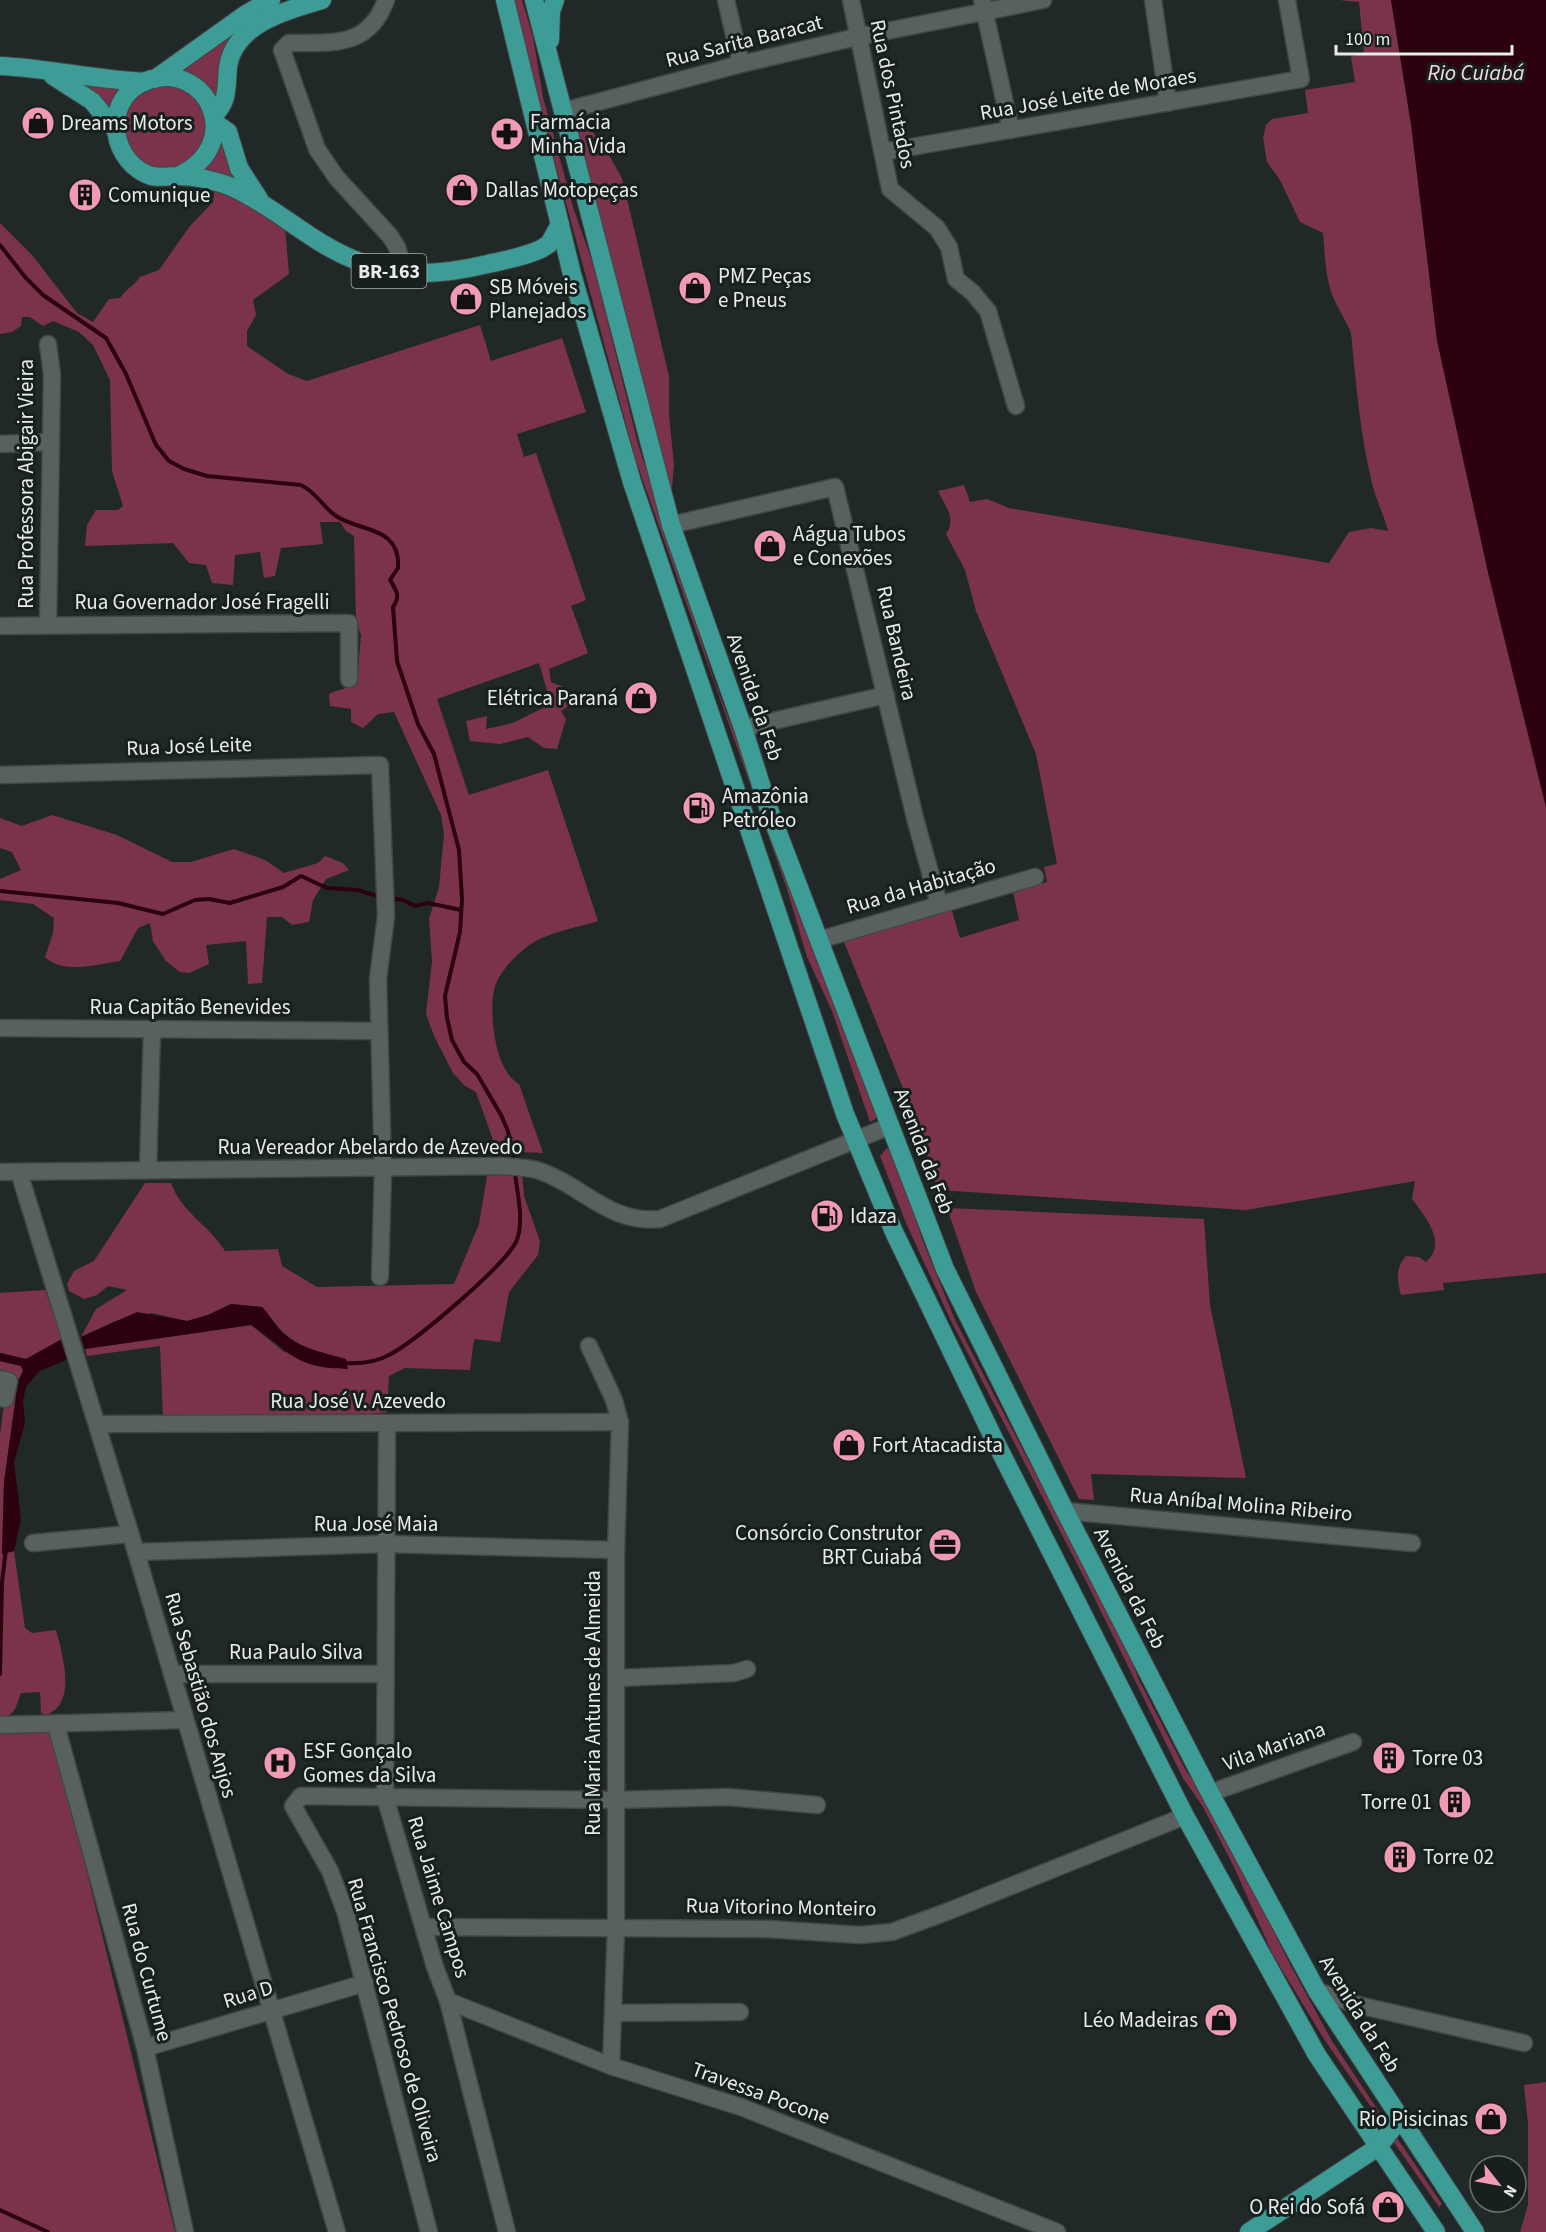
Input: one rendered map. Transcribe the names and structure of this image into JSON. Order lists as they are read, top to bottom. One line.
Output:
{"streets":{"main road":["BR-163","Avenida da Feb"],"street":["Rua Sarita Baracat","Rua dos Pintados","Rua José Leite de Moraes","Rua Professora Abigair Vieira","Rua Governador José Fragelli","Rua Bandeira","Rua José Leite","Rua da Habitação","Rua Capitão Benevides","Rua Vereador Abelardo de Azevedo","Rua José V. Azevedo","Rua Aníbal Molina Ribeiro","Rua José Maia","Rua Paulo Silva","Rua Sebastião dos Anjos","Rua Maria Antunes de Almeida","Vila Mariana","Rua Jaime Campos","Rua Vitorino Monteiro","Rua do Curtume","Rua D","Rua Francisco Pedroso de Oliveira","Travessa Pocone"]},"crossings":[["Rua Sarita Baracat","Rua dos Pintados"],["Rua Sarita Baracat","Avenida da Feb"],["Rua dos Pintados","Rua José Leite de Moraes"],["Rua Professora Abigair Vieira","Rua Governador José Fragelli"],["Rua Bandeira","Avenida da Feb"],["Rua Bandeira","Rua da Habitação"],["Avenida da Feb","Rua da Habitação"],["Avenida da Feb","Rua Vereador Abelardo de Azevedo"],["Avenida da Feb","Rua Aníbal Molina Ribeiro"],["Avenida da Feb","Vila Mariana"],["Rua José Leite","Rua Capitão Benevides"],["Rua Vereador Abelardo de Azevedo","Rua Sebastião dos Anjos"],["Rua José V. Azevedo","Rua Sebastião dos Anjos"],["Rua José V. Azevedo","Rua Maria Antunes de Almeida"],["Rua José V. Azevedo","Rua Jaime Campos"],["Rua José Maia","Rua Sebastião dos Anjos"],["Rua José Maia","Rua Maria Antunes de Almeida"],["Rua José Maia","Rua Jaime Campos"],["Rua Paulo Silva","Rua Sebastião dos Anjos"],["Rua Paulo Silva","Rua Jaime Campos"],["Rua Sebastião dos Anjos","Rua D"],["Rua Maria Antunes de Almeida","Rua Vitorino Monteiro"],["Rua Maria Antunes de Almeida","Travessa Pocone"],["Rua Jaime Campos","Rua Vitorino Monteiro"],["Rua Jaime Campos","Rua Francisco Pedroso de Oliveira"],["Rua Jaime Campos","Travessa Pocone"],["Rua do Curtume","Rua D"],["Rua D","Rua Francisco Pedroso de Oliveira"]],"water":["Rio Cuiabá"],"places":{"shop":["Dreams Motors","Dallas Motopeças","PMZ Peças e Pneus","SB Móveis Planejados","Aágua Tubos e Conexões","Elétrica Paraná","Fort Atacadista","Léo Madeiras","Rio Pisicinas","O Rei do Sofá"],"pharmacy":["Farmácia Minha Vida"],"building":["Comunique","Torre 03","Torre 01","Torre 02"],"fuel station":["Amazônia Petróleo","Idaza"],"office":["Consórcio Construtor BRT Cuiabá"],"hospital":["ESF Gonçalo Gomes da Silva"]},"scale_bar":"100 m","north":"bottom right"}
